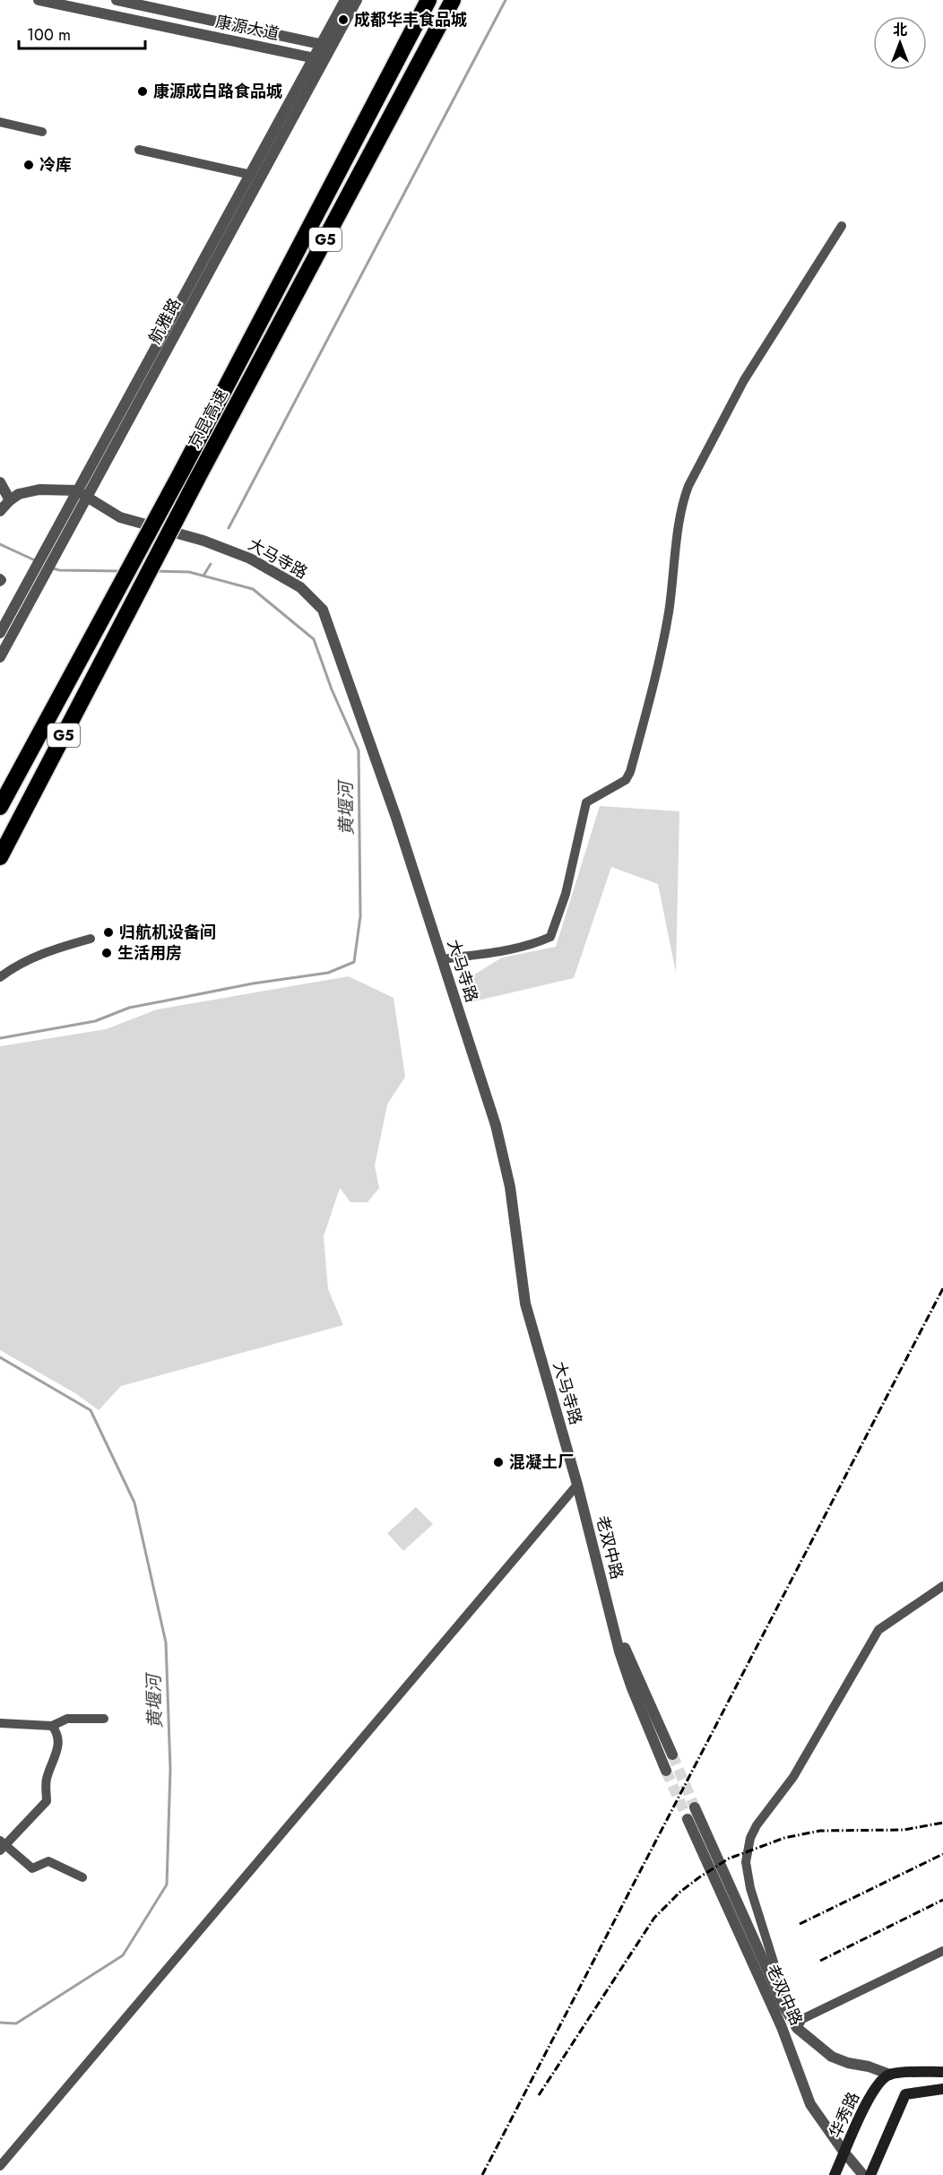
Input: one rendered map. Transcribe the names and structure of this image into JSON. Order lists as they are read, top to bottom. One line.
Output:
{"streets":{"highway":["G5","京昆高速"],"main road":["华秀路"],"street":["康源大道","航雅路","大马寺路","老双中路"]},"crossings":[["康源大道","航雅路"],["航雅路","大马寺路"],["大马寺路","老双中路"],["老双中路","华秀路"]],"water":["黄堰河"],"places":["成都华丰食品城","康源成白路食品城","冷库","归航机设备间","生活用房","混凝土厂"],"scale_bar":"100 m","north":"top"}
